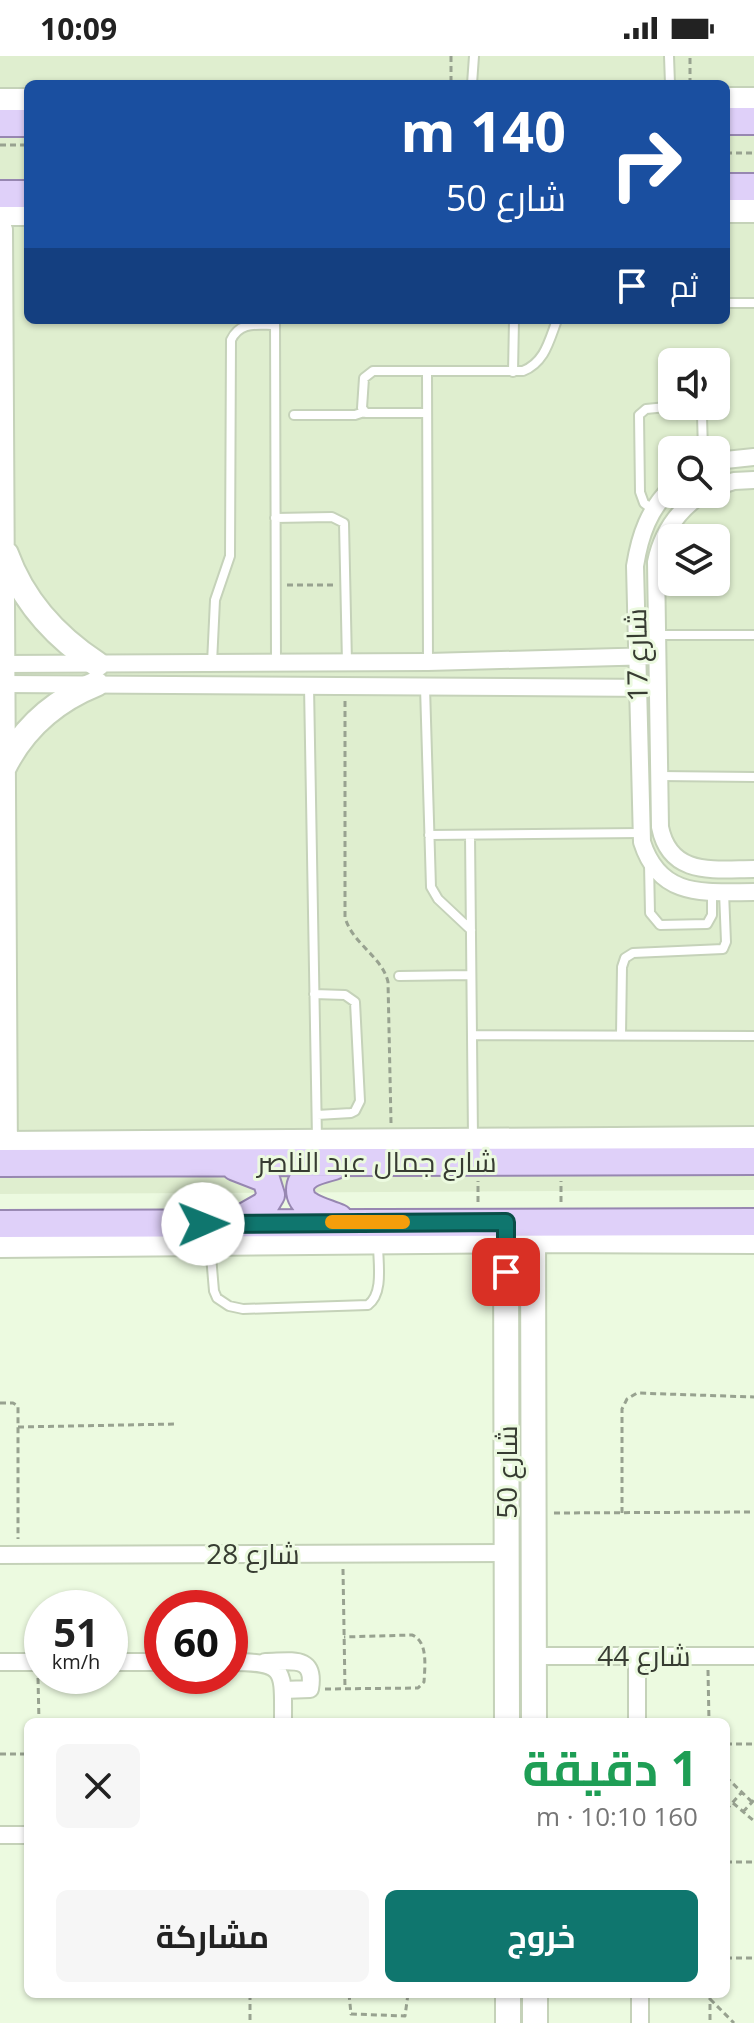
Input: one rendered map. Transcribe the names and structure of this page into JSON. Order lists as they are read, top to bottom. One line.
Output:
{"streets":{"main road":["شارع جمال عبد الناصر","شارع 50"],"street":["شارع 17","شارع 28","شارع 44"]},"crossings":[["شارع 50","شارع 28"],["شارع 50","شارع 44"]],"page":{"status":"10:09","turn":["140 m","شارع 50"],"then":"ثم","speed":"51 km/h","limit":"60","heading":["1 دقيقة","160 m · 10:10"],"buttons":["خروج","مشاركة"]}}
